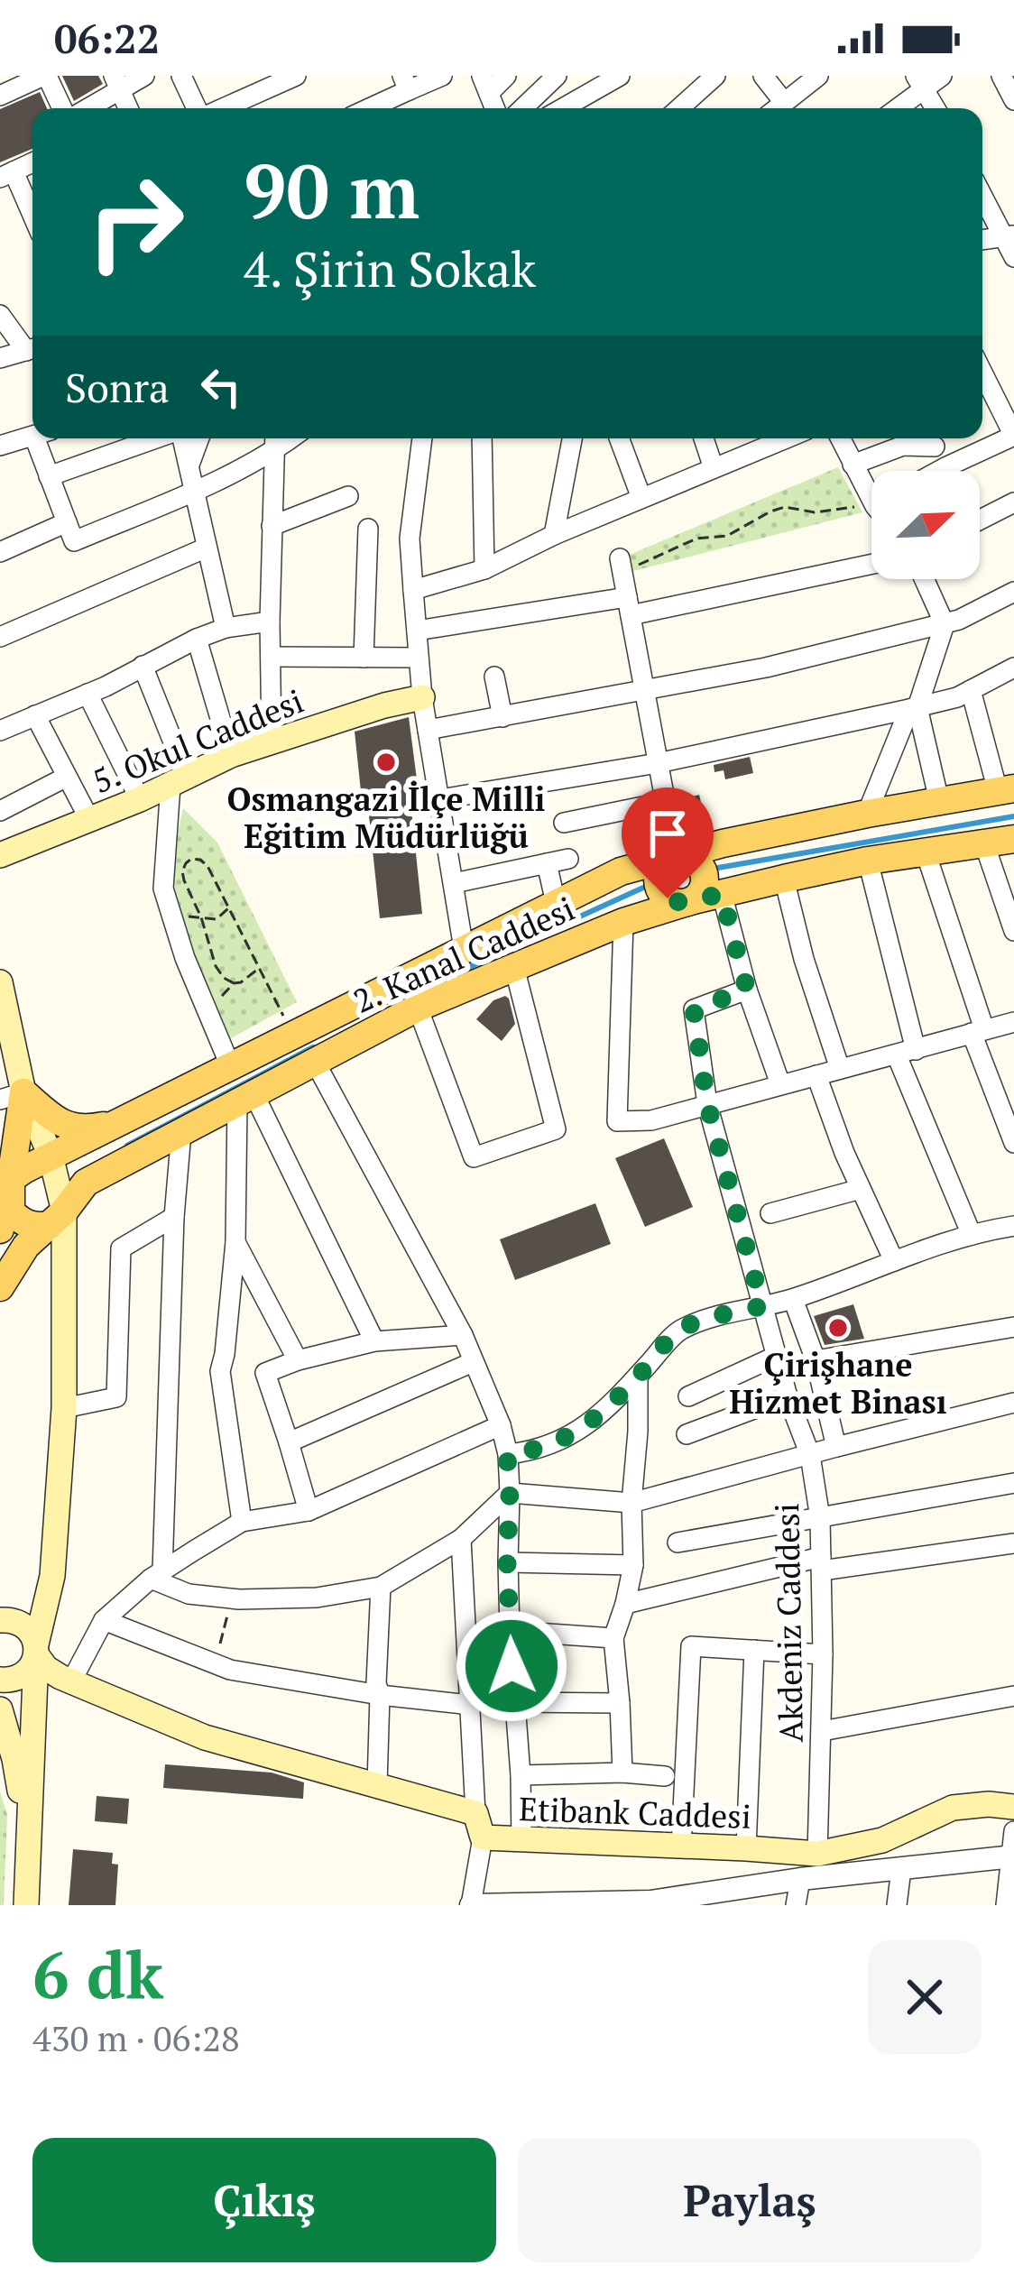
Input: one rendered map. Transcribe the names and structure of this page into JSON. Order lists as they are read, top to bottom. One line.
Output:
{"streets":{"main road":["5. Okul Caddesi","2. Kanal Caddesi","Etibank Caddesi"],"street":["Akdeniz Caddesi"]},"crossings":[["Akdeniz Caddesi","Etibank Caddesi"]],"places":["Osmangazi İlçe Milli Eğitim Müdürlüğü","Çirişhane Hizmet Binası"],"north":"top right","page":{"status":"06:22","turn":["90 m","4. Şirin Sokak"],"then":"Sonra","heading":["6 dk","430 m · 06:28"],"buttons":["Çıkış","Paylaş"]}}
